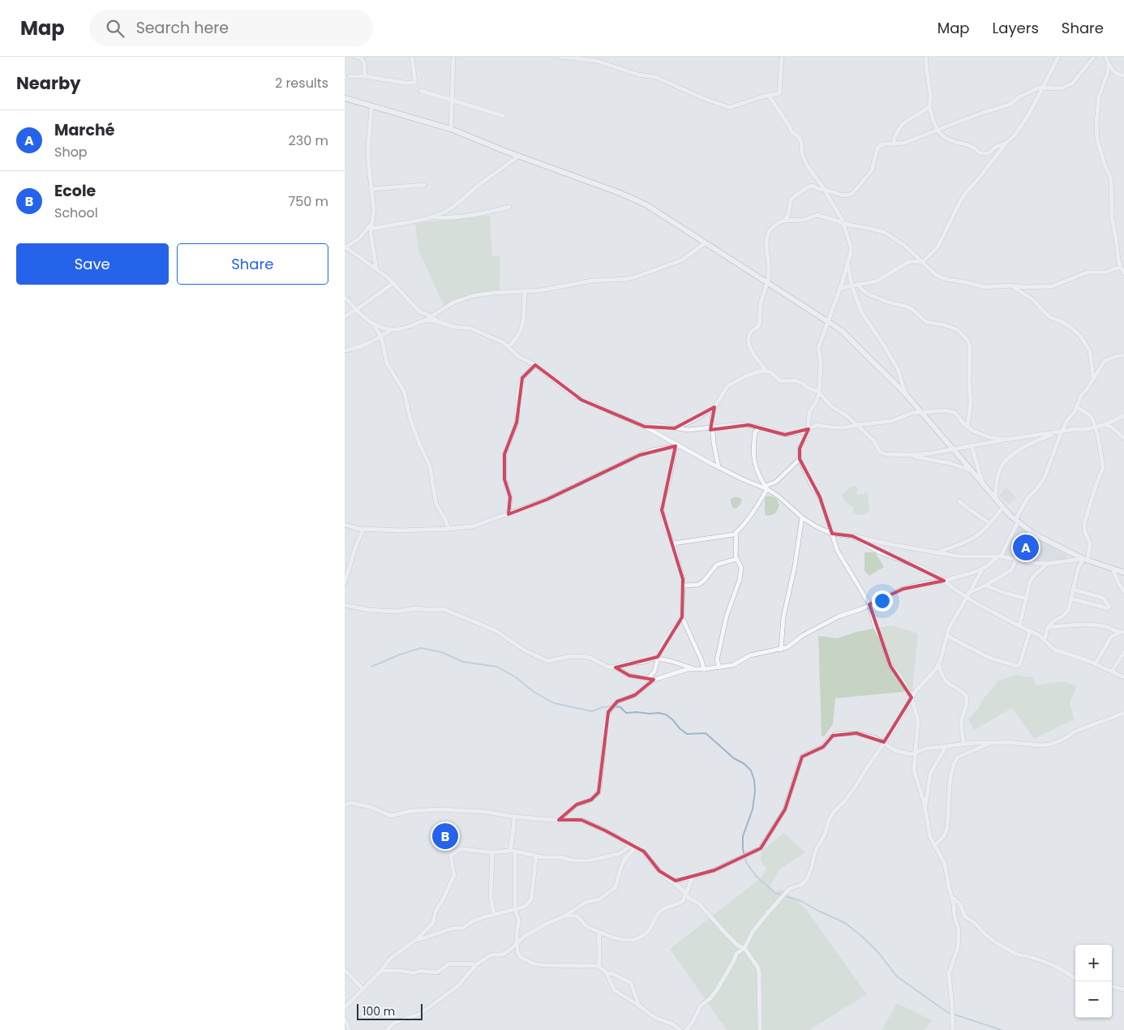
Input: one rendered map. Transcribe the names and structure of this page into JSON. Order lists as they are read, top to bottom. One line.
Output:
{"scale_bar":"100 m","page":{"header":"Map","search":"Search here","nav":["Map","Layers","Share"],"heading":["Nearby","2 results"],"list":[{"mark":"A","name":"Marché","note":"Shop","value":"230 m"},{"mark":"B","name":"Ecole","note":"School","value":"750 m"}],"buttons":["Save","Share"],"pins":["A","B"],"map_buttons":["+","−"],"scale":"100 m"}}
